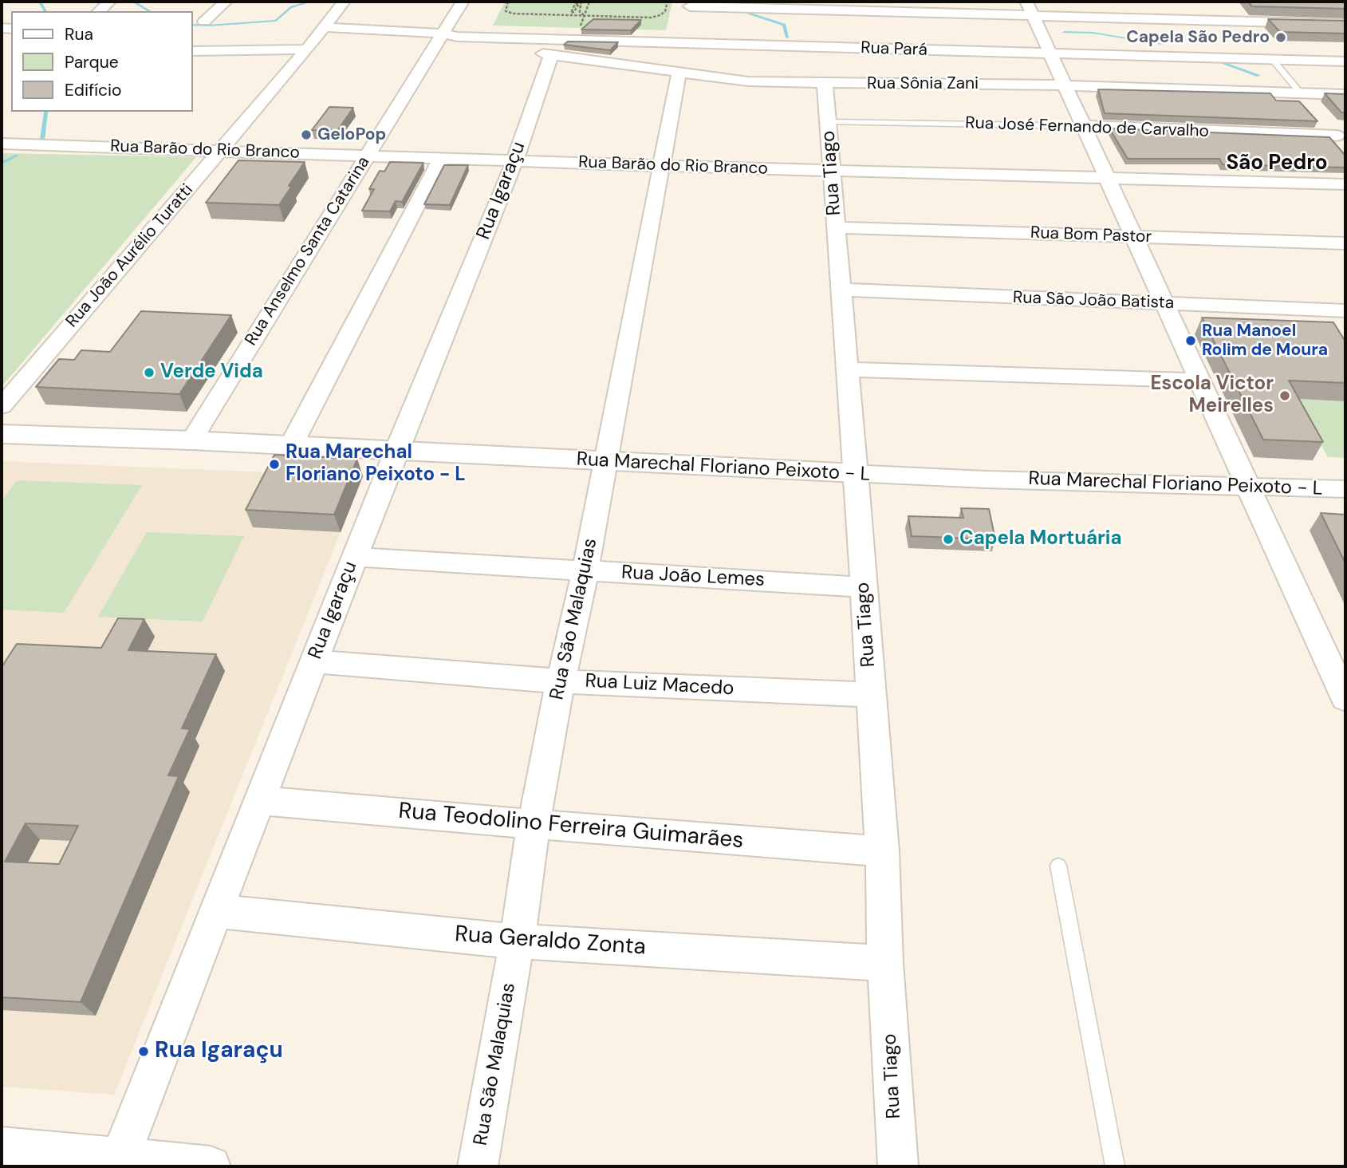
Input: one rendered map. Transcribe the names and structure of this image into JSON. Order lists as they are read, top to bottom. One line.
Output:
{"streets":{"street":["Rua Pará","Rua Sônia Zani","Rua José Fernando de Carvalho","Rua Barão do Rio Branco","Rua Tiago","Rua Igaraçu","Rua Bom Pastor","Rua Anselmo Santa Catarina","Rua João Aurélio Turatti","Rua São João Batista","Rua Marechal Floriano Peixoto - L","Rua João Lemes","Rua São Malaquias","Rua Luiz Macedo","Rua Teodolino Ferreira Guimarães","Rua Geraldo Zonta"]},"crossings":[["Rua Pará","Rua Sônia Zani"],["Rua Pará","Rua Anselmo Santa Catarina"],["Rua Pará","Rua João Aurélio Turatti"],["Rua Sônia Zani","Rua Tiago"],["Rua Sônia Zani","Rua Igaraçu"],["Rua Sônia Zani","Rua São Malaquias"],["Rua José Fernando de Carvalho","Rua Tiago"],["Rua Barão do Rio Branco","Rua Tiago"],["Rua Barão do Rio Branco","Rua Igaraçu"],["Rua Barão do Rio Branco","Rua Anselmo Santa Catarina"],["Rua Barão do Rio Branco","Rua João Aurélio Turatti"],["Rua Barão do Rio Branco","Rua São Malaquias"],["Rua Tiago","Rua Bom Pastor"],["Rua Tiago","Rua São João Batista"],["Rua Tiago","Rua Marechal Floriano Peixoto - L"],["Rua Tiago","Rua João Lemes"],["Rua Tiago","Rua Luiz Macedo"],["Rua Tiago","Rua Teodolino Ferreira Guimarães"],["Rua Tiago","Rua Geraldo Zonta"],["Rua Igaraçu","Rua Marechal Floriano Peixoto - L"],["Rua Igaraçu","Rua João Lemes"],["Rua Igaraçu","Rua Luiz Macedo"],["Rua Igaraçu","Rua Teodolino Ferreira Guimarães"],["Rua Igaraçu","Rua Geraldo Zonta"],["Rua Anselmo Santa Catarina","Rua Marechal Floriano Peixoto - L"],["Rua Marechal Floriano Peixoto - L","Rua São Malaquias"],["Rua João Lemes","Rua São Malaquias"],["Rua São Malaquias","Rua Luiz Macedo"],["Rua São Malaquias","Rua Teodolino Ferreira Guimarães"],["Rua São Malaquias","Rua Geraldo Zonta"]],"districts":["São Pedro"],"places":["Capela São Pedro","GeloPop","Rua Manoel Rolim de Moura","Verde Vida","Escola Victor Meirelles","Rua Marechal Floriano Peixoto - L","Capela Mortuária","Rua Igaraçu"],"legend":["Rua","Parque","Edifício"]}
